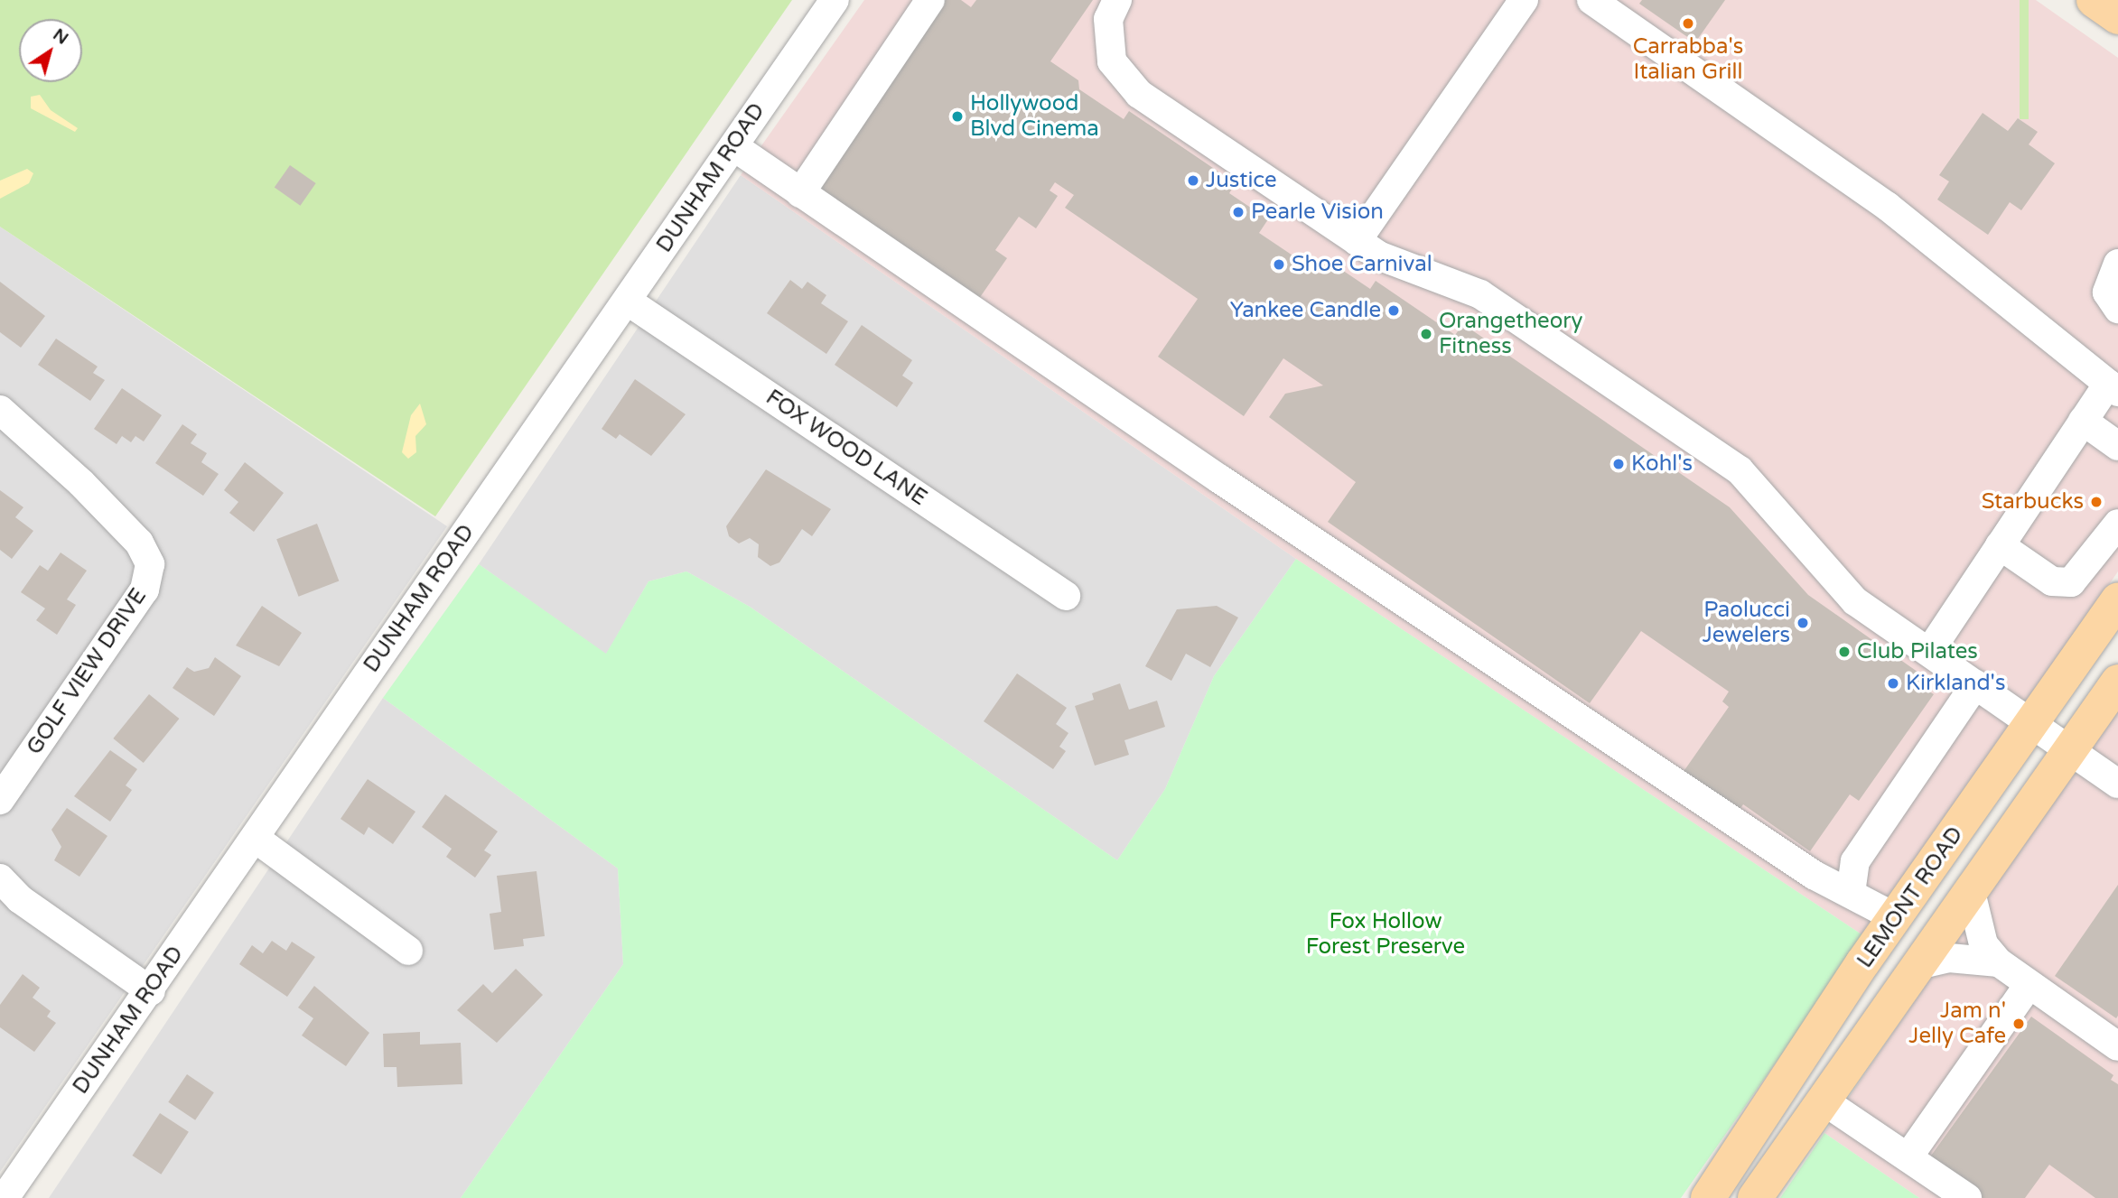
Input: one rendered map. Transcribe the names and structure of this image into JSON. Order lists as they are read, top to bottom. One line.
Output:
{"streets":{"main road":["LEMONT ROAD"],"street":["DUNHAM ROAD","FOX WOOD LANE","GOLF VIEW DRIVE"]},"crossings":[["DUNHAM ROAD","FOX WOOD LANE"]],"parks":["Fox Hollow Forest Preserve"],"places":["Carrabba's Italian Grill","Hollywood Blvd Cinema","Justice","Pearle Vision","Shoe Carnival","Yankee Candle","Orangetheory Fitness","Kohl's","Starbucks","Paolucci Jewelers","Club Pilates","Kirkland's","Jam n' Jelly Cafe"],"north":"top right"}
